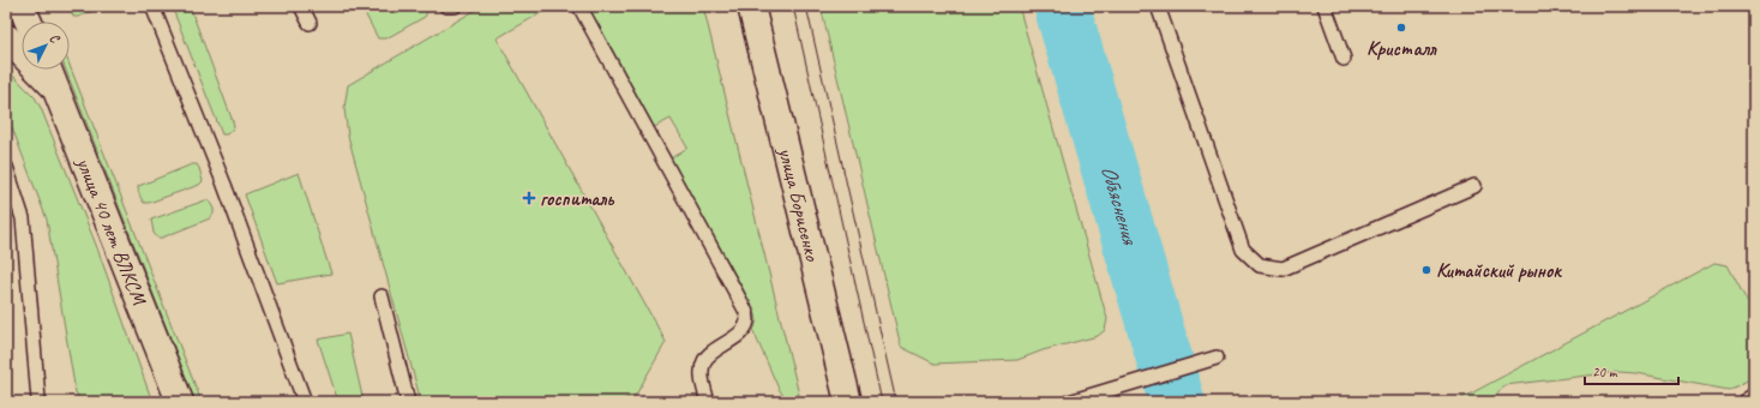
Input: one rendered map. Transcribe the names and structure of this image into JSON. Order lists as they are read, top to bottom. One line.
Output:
{"streets":{"main road":["улица Борисенко","улица 40 лет ВЛКСМ"]},"water":["Объяснения"],"places":{"other":["Кристалл","Китайский рынок"],"health":["госпиталь"]},"scale_bar":"20 m","north":"top right"}
